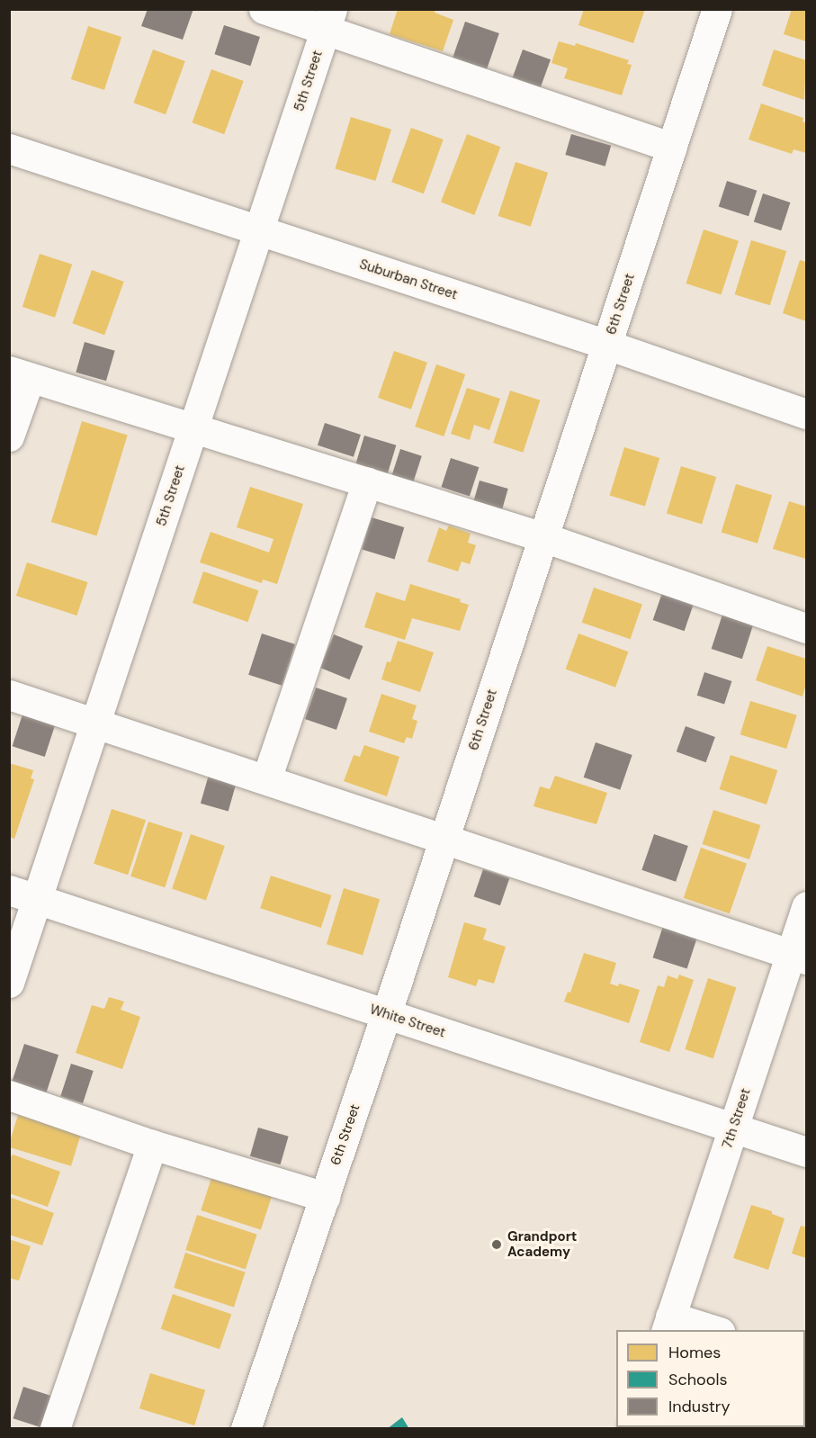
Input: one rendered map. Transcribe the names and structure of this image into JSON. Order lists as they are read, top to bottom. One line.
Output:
{"streets":{"street":["5th Street","Suburban Street","6th Street","White Street","7th Street"]},"crossings":[["5th Street","Suburban Street"],["5th Street","White Street"],["Suburban Street","6th Street"],["6th Street","White Street"],["White Street","7th Street"]],"places":["Grandport Academy"],"legend":["Homes","Schools","Industry"]}
